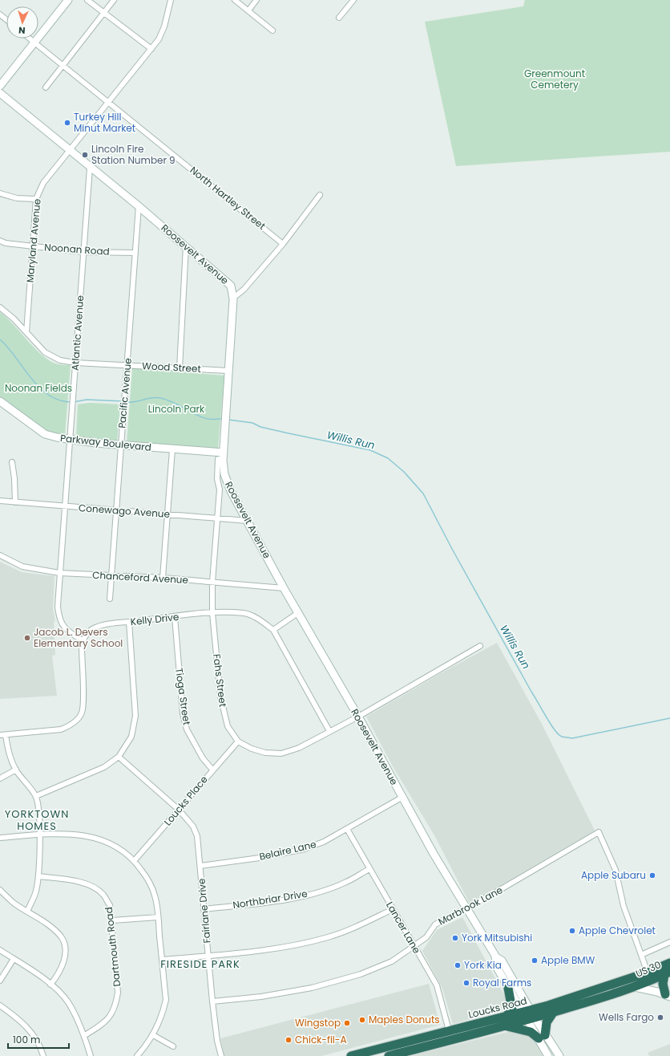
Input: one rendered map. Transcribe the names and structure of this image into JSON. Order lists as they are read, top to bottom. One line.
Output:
{"streets":{"highway":["US 30","Loucks Road"],"main road":["Roosevelt Avenue","Parkway Boulevard"],"street":["North Hartley Street","Maryland Avenue","Noonan Road","Atlantic Avenue","Wood Street","Pacific Avenue","Conewago Avenue","Chanceford Avenue","Kelly Drive","Fahs Street","Tioga Street","Loucks Place","Belaire Lane","Northbriar Drive","Marbrook Lane","Fairlane Drive","Lancer Lane","Dartmouth Road"]},"crossings":[["North Hartley Street","Maryland Avenue"],["Maryland Avenue","Noonan Road"],["Maryland Avenue","Roosevelt Avenue"],["Maryland Avenue","Wood Street"],["Noonan Road","Atlantic Avenue"],["Noonan Road","Pacific Avenue"],["Roosevelt Avenue","Atlantic Avenue"],["Roosevelt Avenue","Wood Street"],["Roosevelt Avenue","Pacific Avenue"],["Roosevelt Avenue","Parkway Boulevard"],["Roosevelt Avenue","Conewago Avenue"],["Roosevelt Avenue","Chanceford Avenue"],["Roosevelt Avenue","Fahs Street"],["Roosevelt Avenue","Belaire Lane"],["Roosevelt Avenue","Marbrook Lane"],["Roosevelt Avenue","Loucks Road"],["Atlantic Avenue","Wood Street"],["Atlantic Avenue","Parkway Boulevard"],["Atlantic Avenue","Conewago Avenue"],["Atlantic Avenue","Chanceford Avenue"],["Atlantic Avenue","Kelly Drive"],["Wood Street","Pacific Avenue"],["Pacific Avenue","Parkway Boulevard"],["Pacific Avenue","Conewago Avenue"],["Pacific Avenue","Chanceford Avenue"],["Conewago Avenue","Fahs Street"],["Chanceford Avenue","Fahs Street"],["Kelly Drive","Fahs Street"],["Kelly Drive","Tioga Street"],["Fahs Street","Loucks Place"],["Tioga Street","Loucks Place"],["Loucks Place","Fairlane Drive"],["Belaire Lane","Fairlane Drive"],["Belaire Lane","Lancer Lane"],["Northbriar Drive","Fairlane Drive"],["Northbriar Drive","Lancer Lane"],["Marbrook Lane","Fairlane Drive"],["Marbrook Lane","Lancer Lane"],["Lancer Lane","Loucks Road"],["US 30","Loucks Road"]],"districts":["YORKTOWN HOMES","FIRESIDE PARK"],"water":["Willis Run"],"parks":["Greenmount Cemetery","Noonan Fields","Lincoln Park"],"places":["Turkey Hill Minut Market","Lincoln Fire Station Number 9","Jacob L. Devers Elementary School","Apple Subaru","Apple Chevrolet","York Mitsubishi","Apple BMW","York Kia","Royal Farms","Wells Fargo","Maples Donuts","Wingstop","Chick-fil-A"],"scale_bar":"100 m","north":"bottom"}
